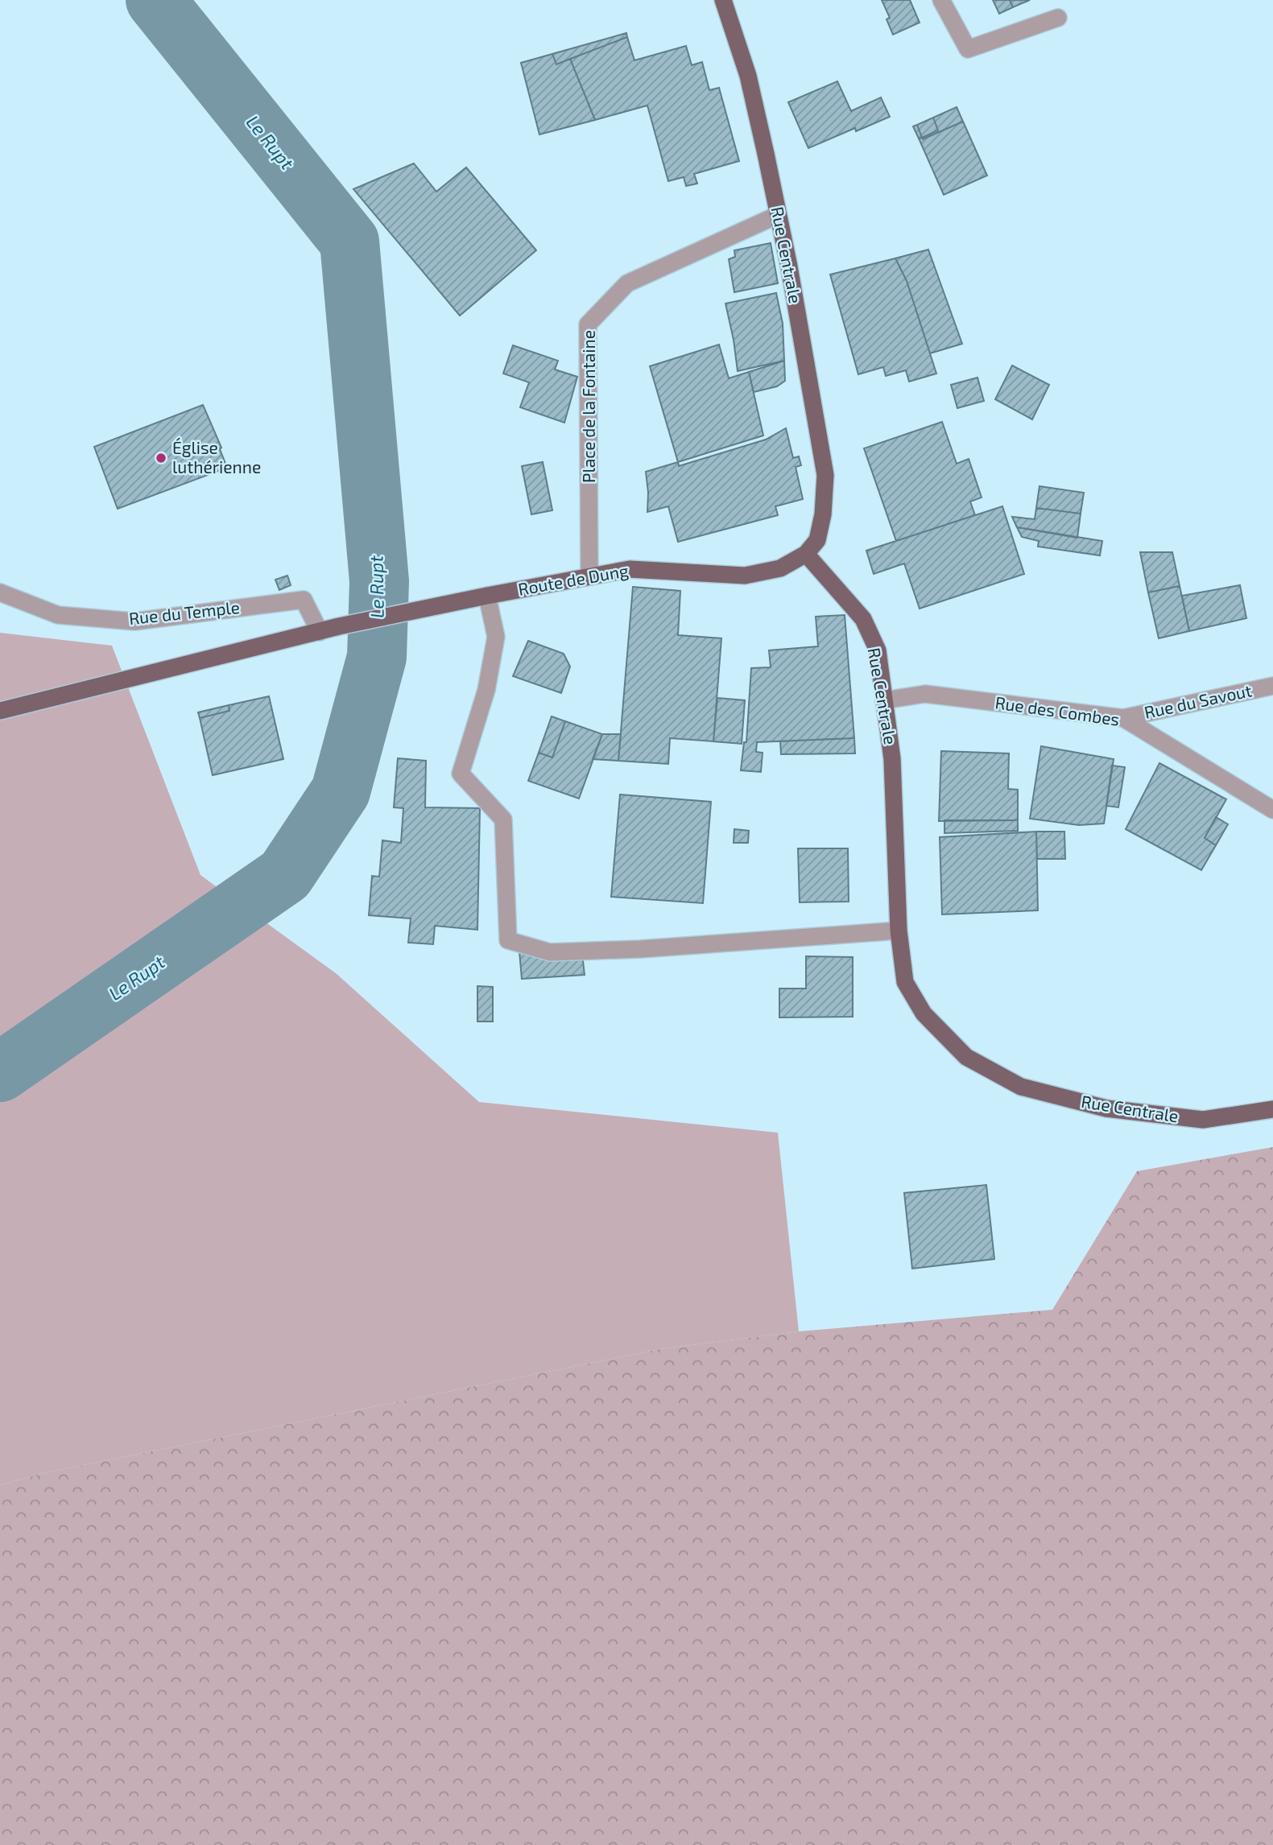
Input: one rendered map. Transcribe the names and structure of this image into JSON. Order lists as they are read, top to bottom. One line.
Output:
{"streets":{"main road":["Rue Centrale","Route de Dung"],"street":["Place de la Fontaine","Rue du Temple","Rue du Savout","Rue des Combes"]},"crossings":[["Rue Centrale","Place de la Fontaine"],["Rue Centrale","Route de Dung"],["Rue Centrale","Rue des Combes"],["Place de la Fontaine","Route de Dung"],["Route de Dung","Rue du Temple"],["Rue du Savout","Rue des Combes"]],"water":["Le Rupt"],"places":["Église luthérienne"]}
